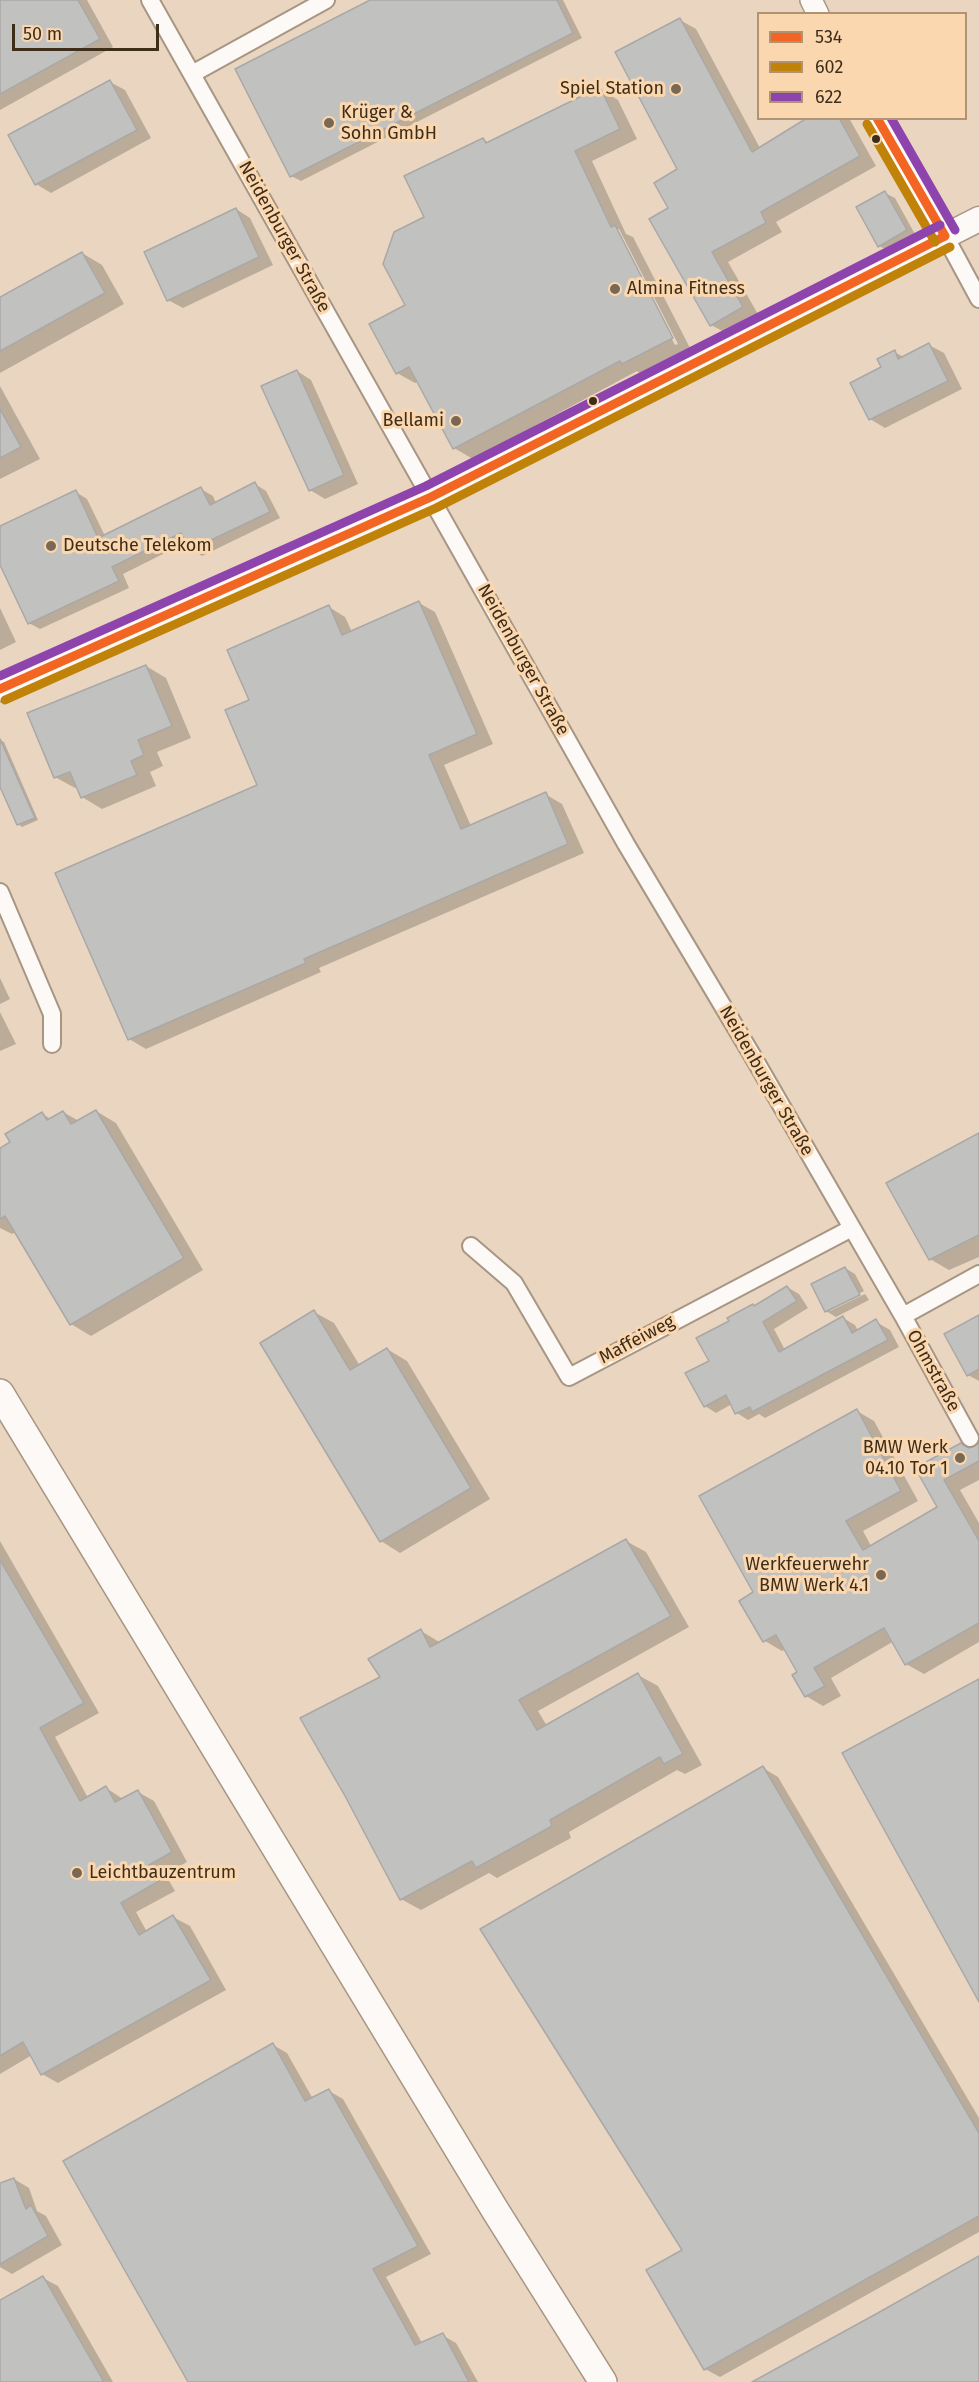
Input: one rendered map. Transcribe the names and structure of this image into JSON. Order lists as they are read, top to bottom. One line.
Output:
{"streets":{"street":["Neidenburger Straße","Maffeiweg","Ohmstraße"]},"crossings":[["Neidenburger Straße","Maffeiweg"],["Neidenburger Straße","Ohmstraße"]],"places":["Spiel Station","Krüger & Sohn GmbH","Almina Fitness","Bellami","Deutsche Telekom","BMW Werk 04.10 Tor 1","Werkfeuerwehr BMW Werk 4.1","Leichtbauzentrum"],"lines":["transit line 534","transit line 622","transit line 602"],"legend":["534","602","622"],"scale_bar":"50 m"}
